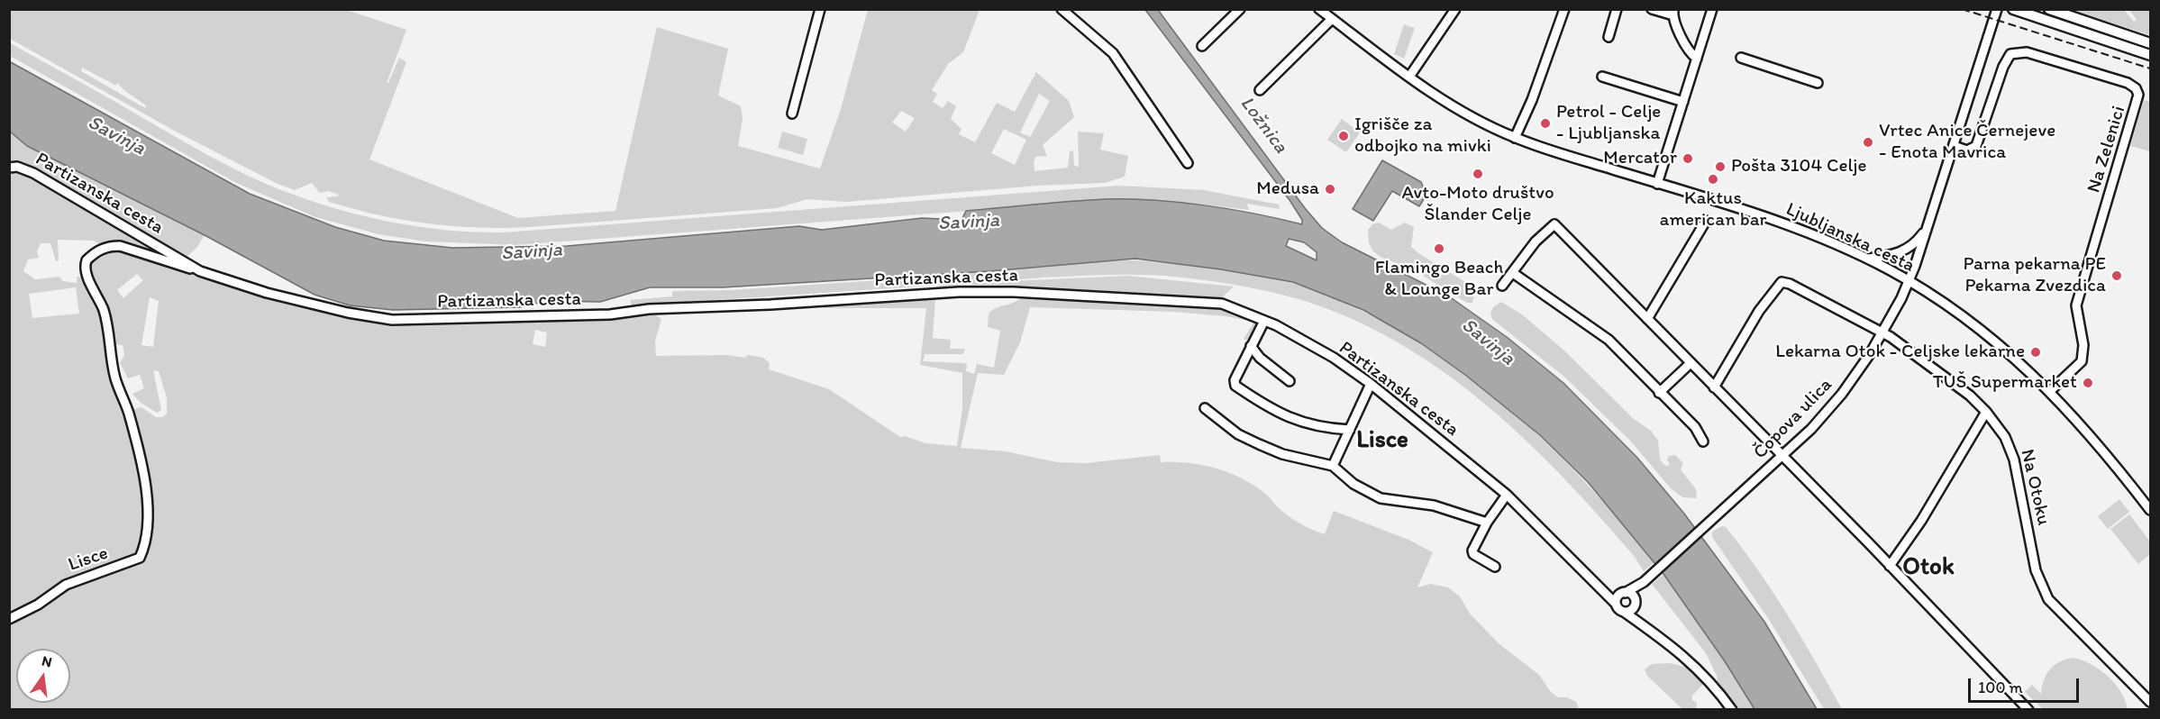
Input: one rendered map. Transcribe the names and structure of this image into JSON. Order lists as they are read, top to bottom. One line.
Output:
{"streets":{"street":["Na Zelenici","Partizanska cesta","Ljubljanska cesta","Čopova ulica","Na Otoku","Lisce"]},"crossings":[["Na Zelenici","Ljubljanska cesta"],["Na Zelenici","Čopova ulica"],["Partizanska cesta","Lisce"],["Ljubljanska cesta","Čopova ulica"],["Čopova ulica","Na Otoku"]],"districts":["Lisce","Otok"],"water":["Ložnica","Savinja"],"places":["Petrol - Celje - Ljubljanska","Igrišče za odbojko na mivki","Vrtec Anice Černejeve - Enota Mavrica","Mercator","Pošta 3104 Celje","Avto-Moto društvo Šlander Celje","Kaktus american bar","Medusa","Flamingo Beach & Lounge Bar","Parna pekarna PE Pekarna Zvezdica","Lekarna Otok - Celjske lekarne","TUŠ Supermarket"],"scale_bar":"100 m","north":"top"}
